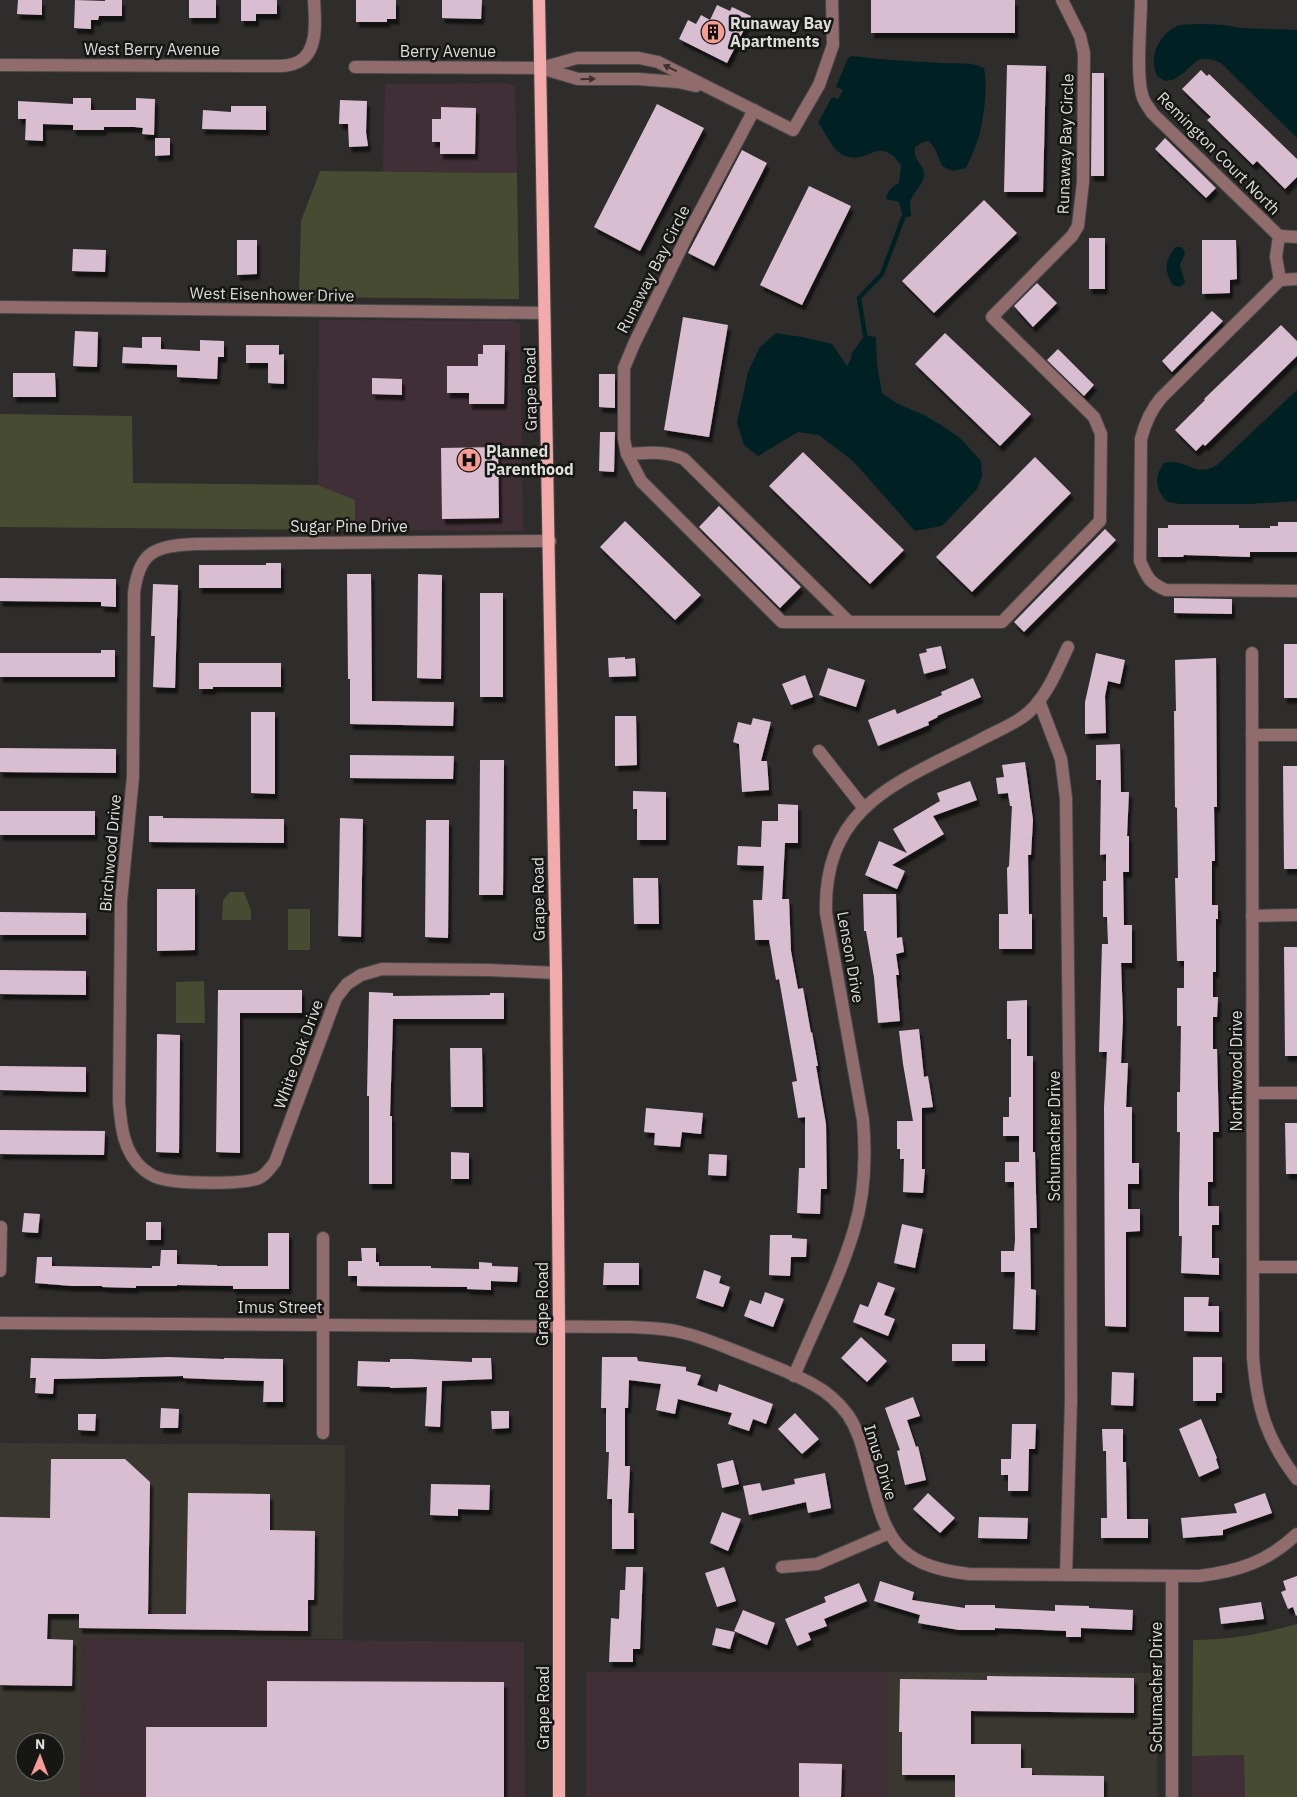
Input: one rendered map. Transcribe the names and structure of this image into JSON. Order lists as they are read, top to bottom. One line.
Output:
{"streets":{"main road":["Grape Road"],"street":["West Berry Avenue","Berry Avenue","Runaway Bay Circle","Remington Court North","West Eisenhower Drive","Sugar Pine Drive","Birchwood Drive","Lenson Drive","White Oak Drive","Northwood Drive","Schumacher Drive","Imus Street","Imus Drive"]},"crossings":[["Berry Avenue","Grape Road"],["West Eisenhower Drive","Grape Road"],["Grape Road","Sugar Pine Drive"],["Grape Road","White Oak Drive"],["Grape Road","Imus Street"],["Grape Road","Imus Drive"],["Sugar Pine Drive","Birchwood Drive"],["Birchwood Drive","White Oak Drive"],["Lenson Drive","Schumacher Drive"],["Lenson Drive","Imus Drive"],["Schumacher Drive","Imus Drive"],["Imus Street","Imus Drive"]],"places":{"building":["Runaway Bay Apartments"],"hospital":["Planned Parenthood"]},"north":"top"}
